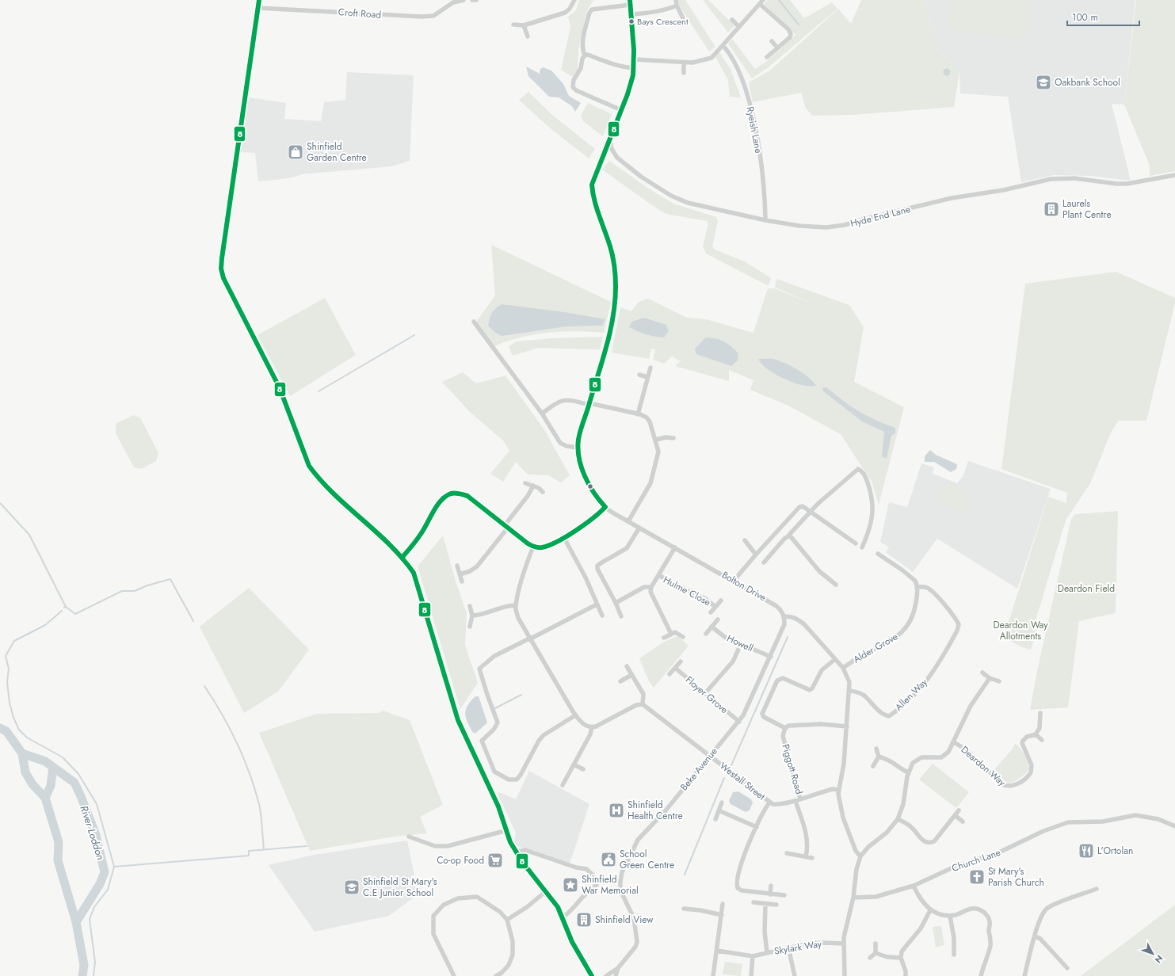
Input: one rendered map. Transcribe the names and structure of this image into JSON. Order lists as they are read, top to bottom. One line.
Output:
{"streets":{"street":["Croft Road","Ryeish Lane","Hyde End Lane","Bolton Drive","Hulme Close","Howell","Alder Grove","Floyer Grove","Allen Way","Deardon Way","Beke Avenue","Piggott Road","Westall Street","Church Lane","Skylark Way"]},"crossings":[["Ryeish Lane","Hyde End Lane"],["Bolton Drive","Beke Avenue"],["Howell","Beke Avenue"],["Alder Grove","Allen Way"],["Floyer Grove","Beke Avenue"],["Deardon Way","Church Lane"],["Beke Avenue","Westall Street"],["Piggott Road","Westall Street"]],"water":["River Loddon"],"parks":["Deardon Field","Deardon Way Allotments"],"places":{"other":["Bays Crescent"],"school or university":["Oakbank School","Shinfield St Mary's C.E Junior School"],"shop":["Shinfield Garden Centre"],"building":["Laurels Plant Centre","Shinfield View"],"hospital":["Shinfield Health Centre"],"restaurant":["L'Ortolan"],"public building":["School Green Centre"],"supermarket":["Co-op Food"],"church":["St Mary's Parish Church"],"place":["Shinfield War Memorial"]},"lines":["transit line 8"],"scale_bar":"100 m","north":"bottom right"}
